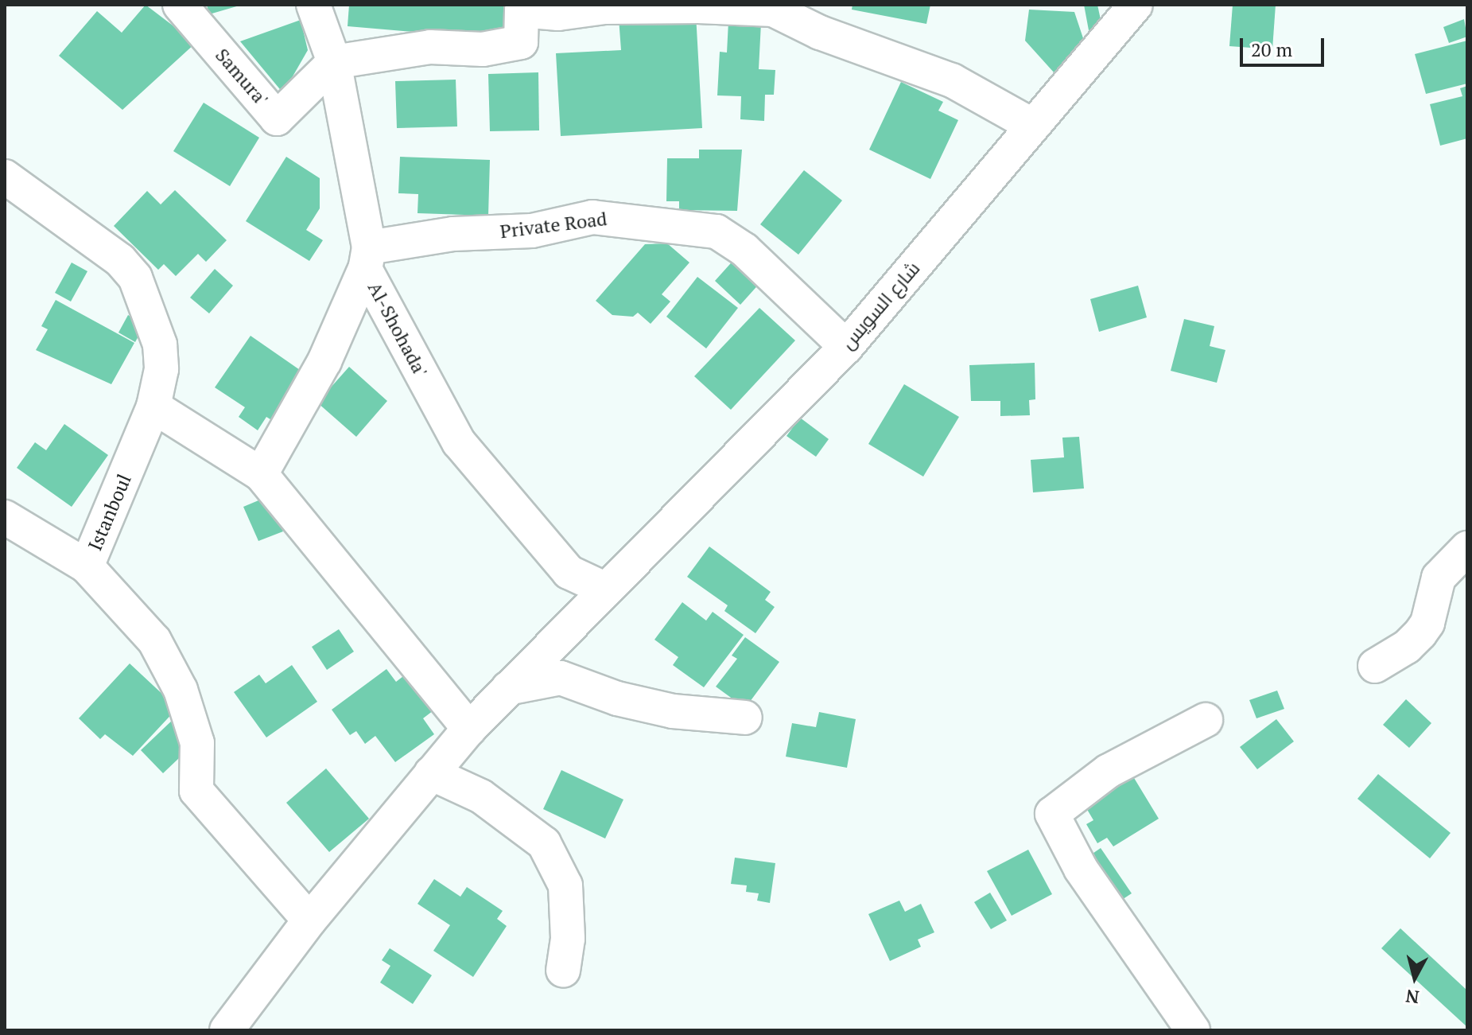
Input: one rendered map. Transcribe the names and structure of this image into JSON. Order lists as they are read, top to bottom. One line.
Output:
{"streets":{"street":["Samura'","Private Road","شارع السويس","Al-Shohada'","Istanboul"]},"crossings":[["Samura'","Al-Shohada'"],["Private Road","شارع السويس"],["Private Road","Al-Shohada'"],["شارع السويس","Al-Shohada'"],["شارع السويس","Istanboul"]],"scale_bar":"20 m","north":"bottom"}
